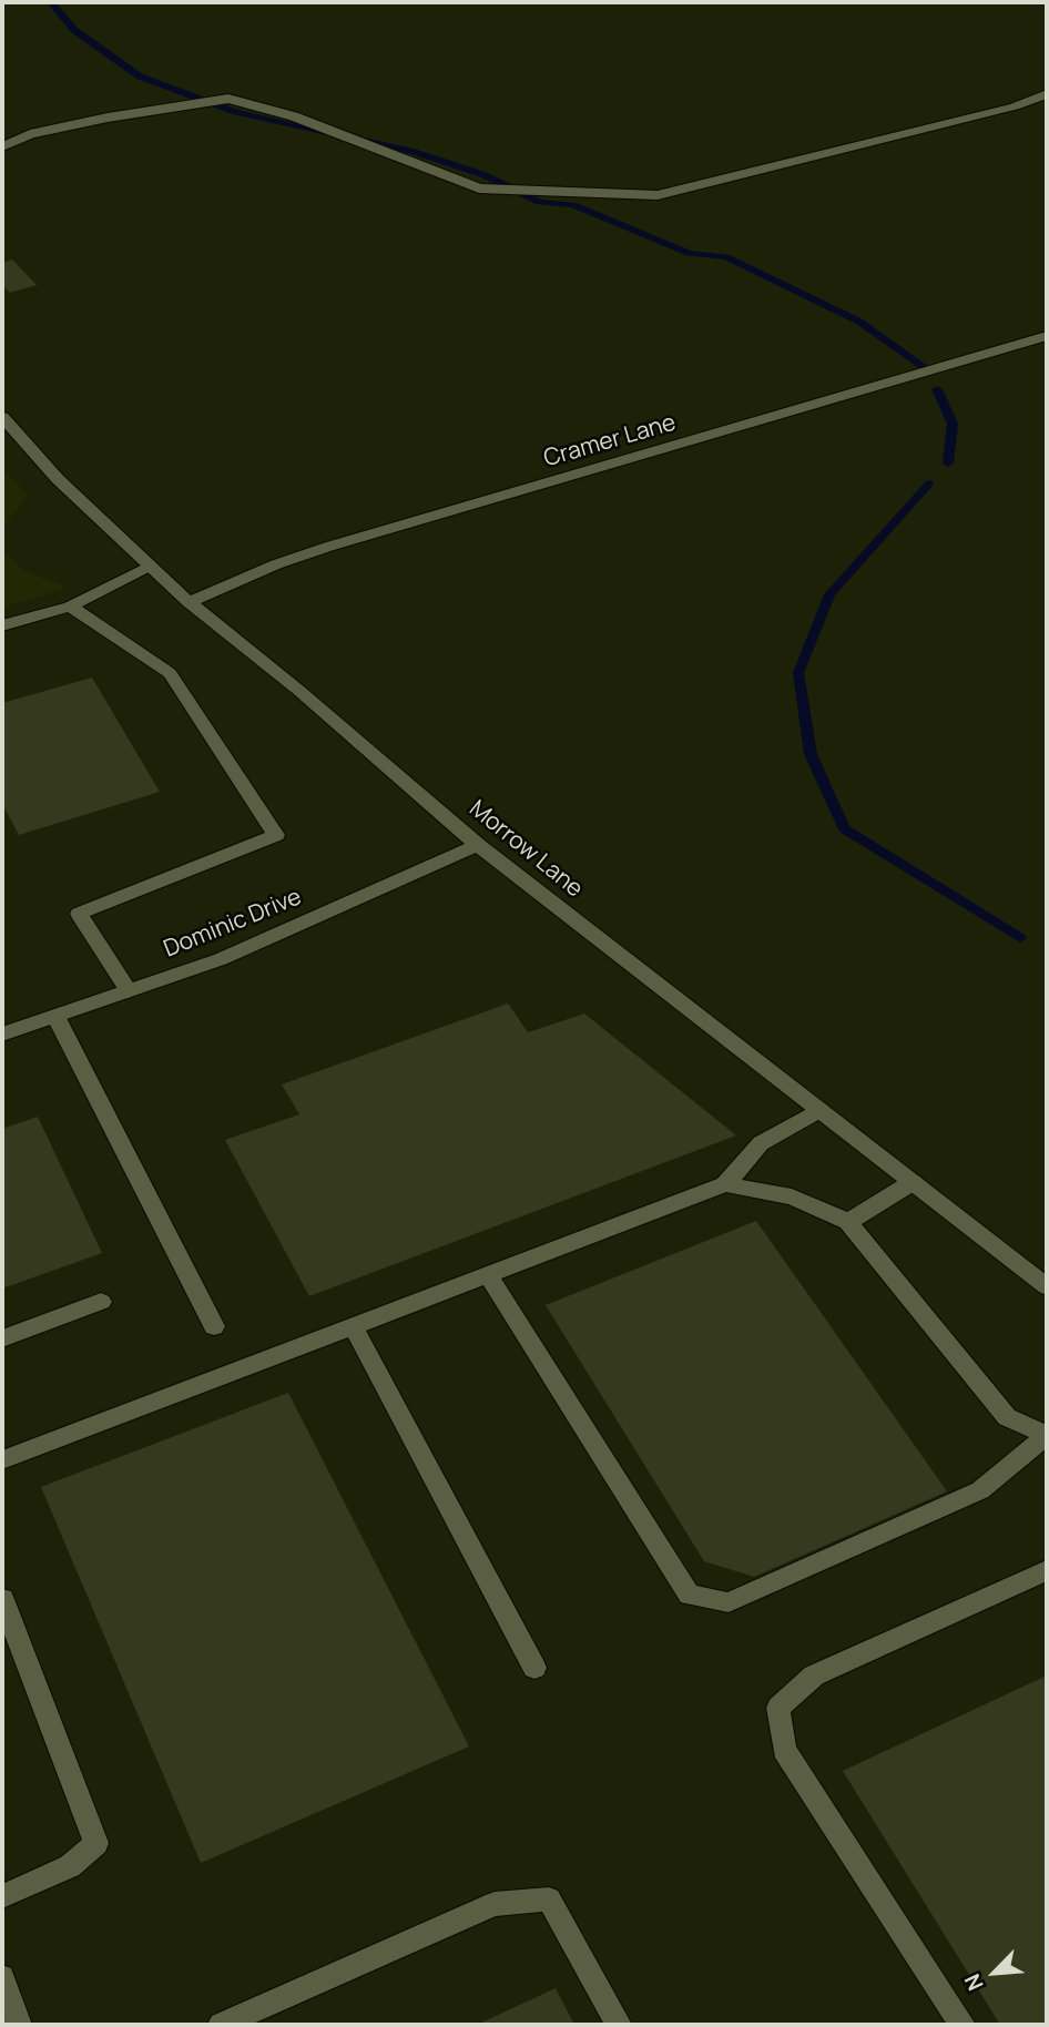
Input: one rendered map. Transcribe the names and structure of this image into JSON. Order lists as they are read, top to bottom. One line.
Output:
{"streets":{"street":["Cramer Lane","Morrow Lane","Dominic Drive"]},"crossings":[["Cramer Lane","Morrow Lane"],["Morrow Lane","Dominic Drive"]],"north":"bottom left"}
